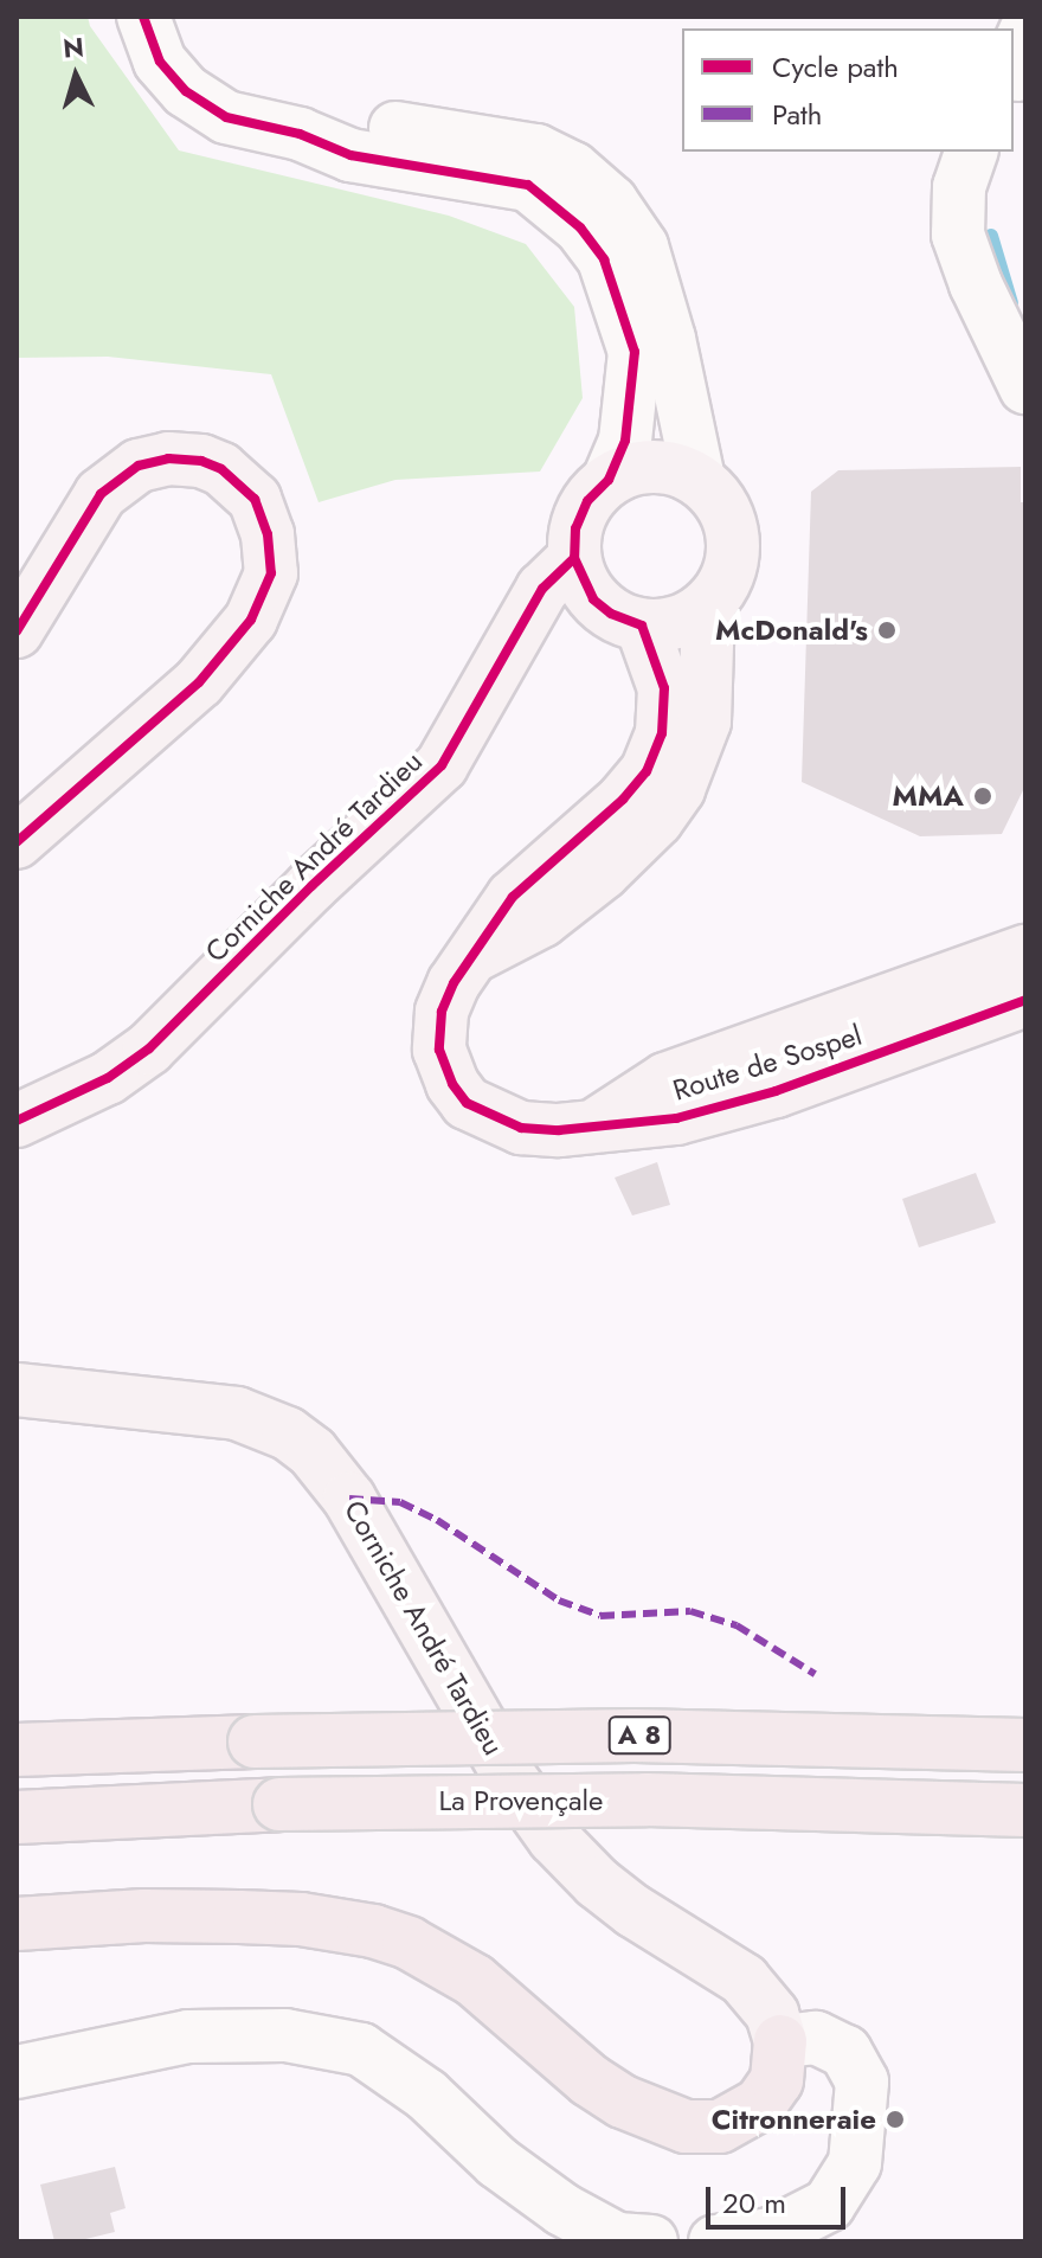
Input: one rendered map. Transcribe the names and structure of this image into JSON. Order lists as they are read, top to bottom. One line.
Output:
{"streets":{"highway":["A 8","La Provençale"],"main road":["Corniche André Tardieu","Route de Sospel"]},"crossings":[["Corniche André Tardieu","Route de Sospel"]],"places":["McDonald's","MMA","Citronneraie"],"legend":["Cycle path","Path"],"scale_bar":"20 m","north":"top"}
